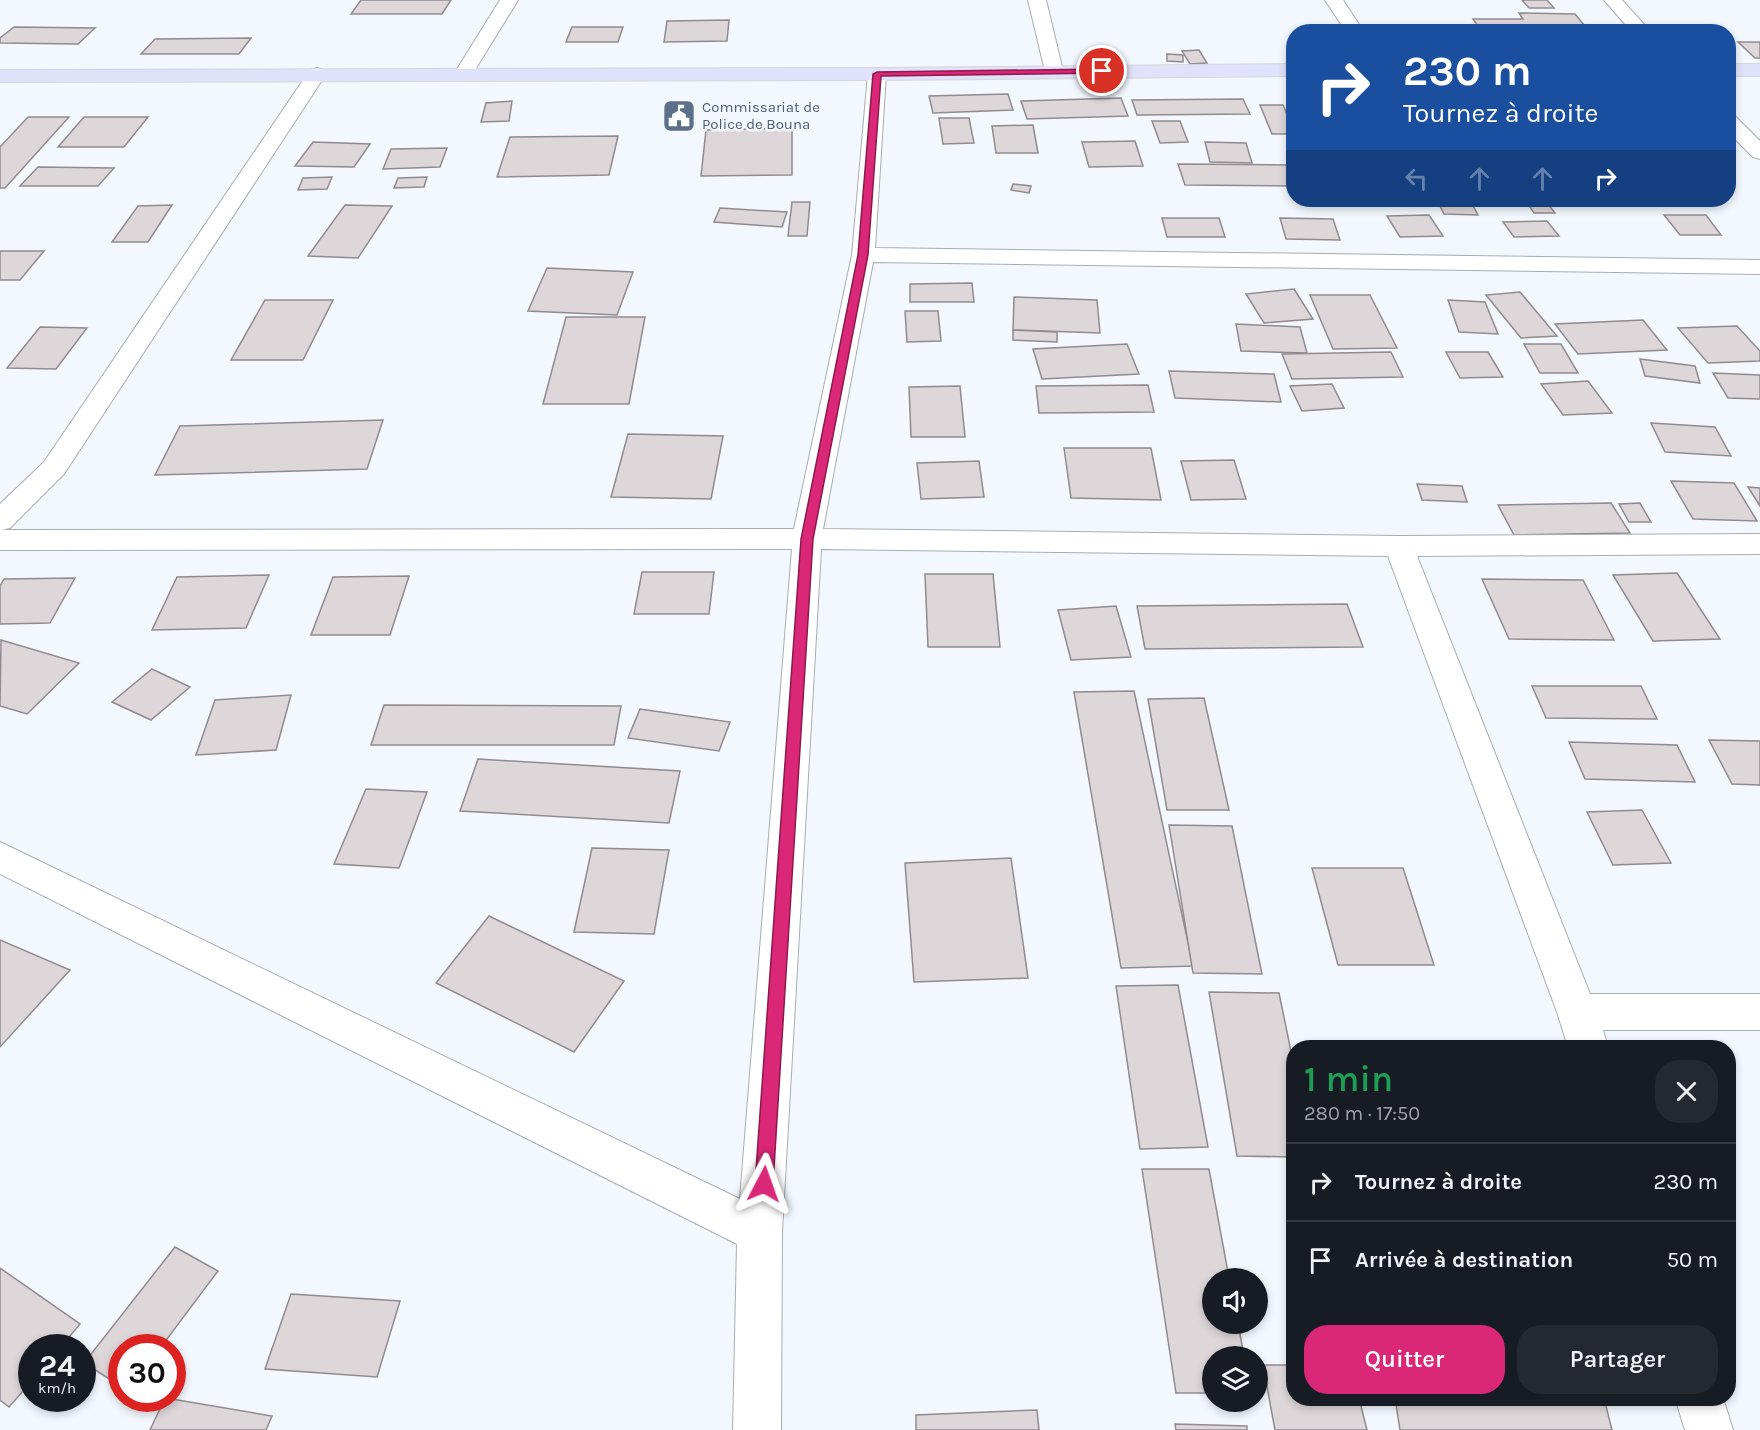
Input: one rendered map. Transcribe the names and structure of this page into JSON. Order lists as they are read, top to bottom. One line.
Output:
{"places":{"public building":["Commissariat de Police de Bouna"]},"page":{"turn":["230 m","Tournez à droite"],"heading":["1 min","280 m · 17:50"],"list":[{"name":"Tournez à droite","value":"230 m"},{"name":"Arrivée à destination","value":"50 m"}],"buttons":["Quitter","Partager"],"speed":"24 km/h","limit":"30"}}
